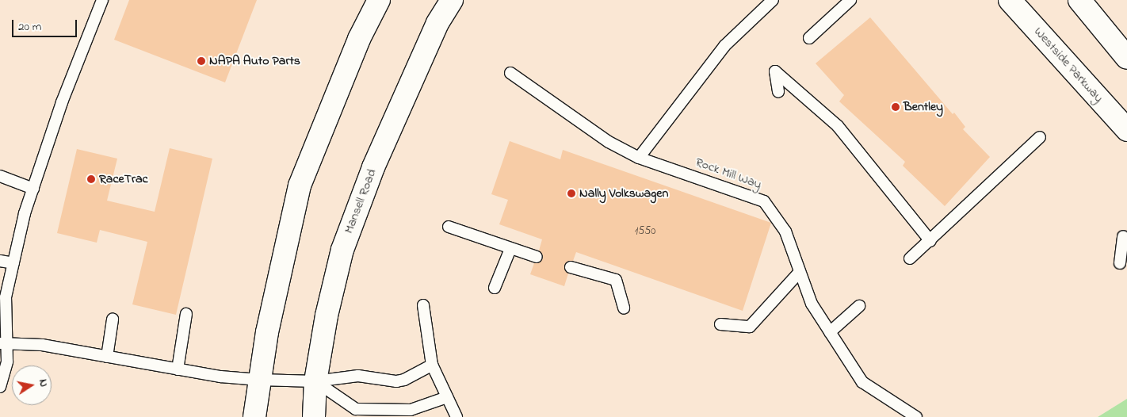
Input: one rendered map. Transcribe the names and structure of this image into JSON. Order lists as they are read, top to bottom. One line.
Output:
{"streets":{"main road":["Westside Parkway","Mansell Road"],"lane":["Rock Mill Way"]},"places":["NAPA Auto Parts","Bentley","RaceTrac","Nally Volkswagen"],"house_numbers":["1550"],"scale_bar":"20 m","north":"right"}
